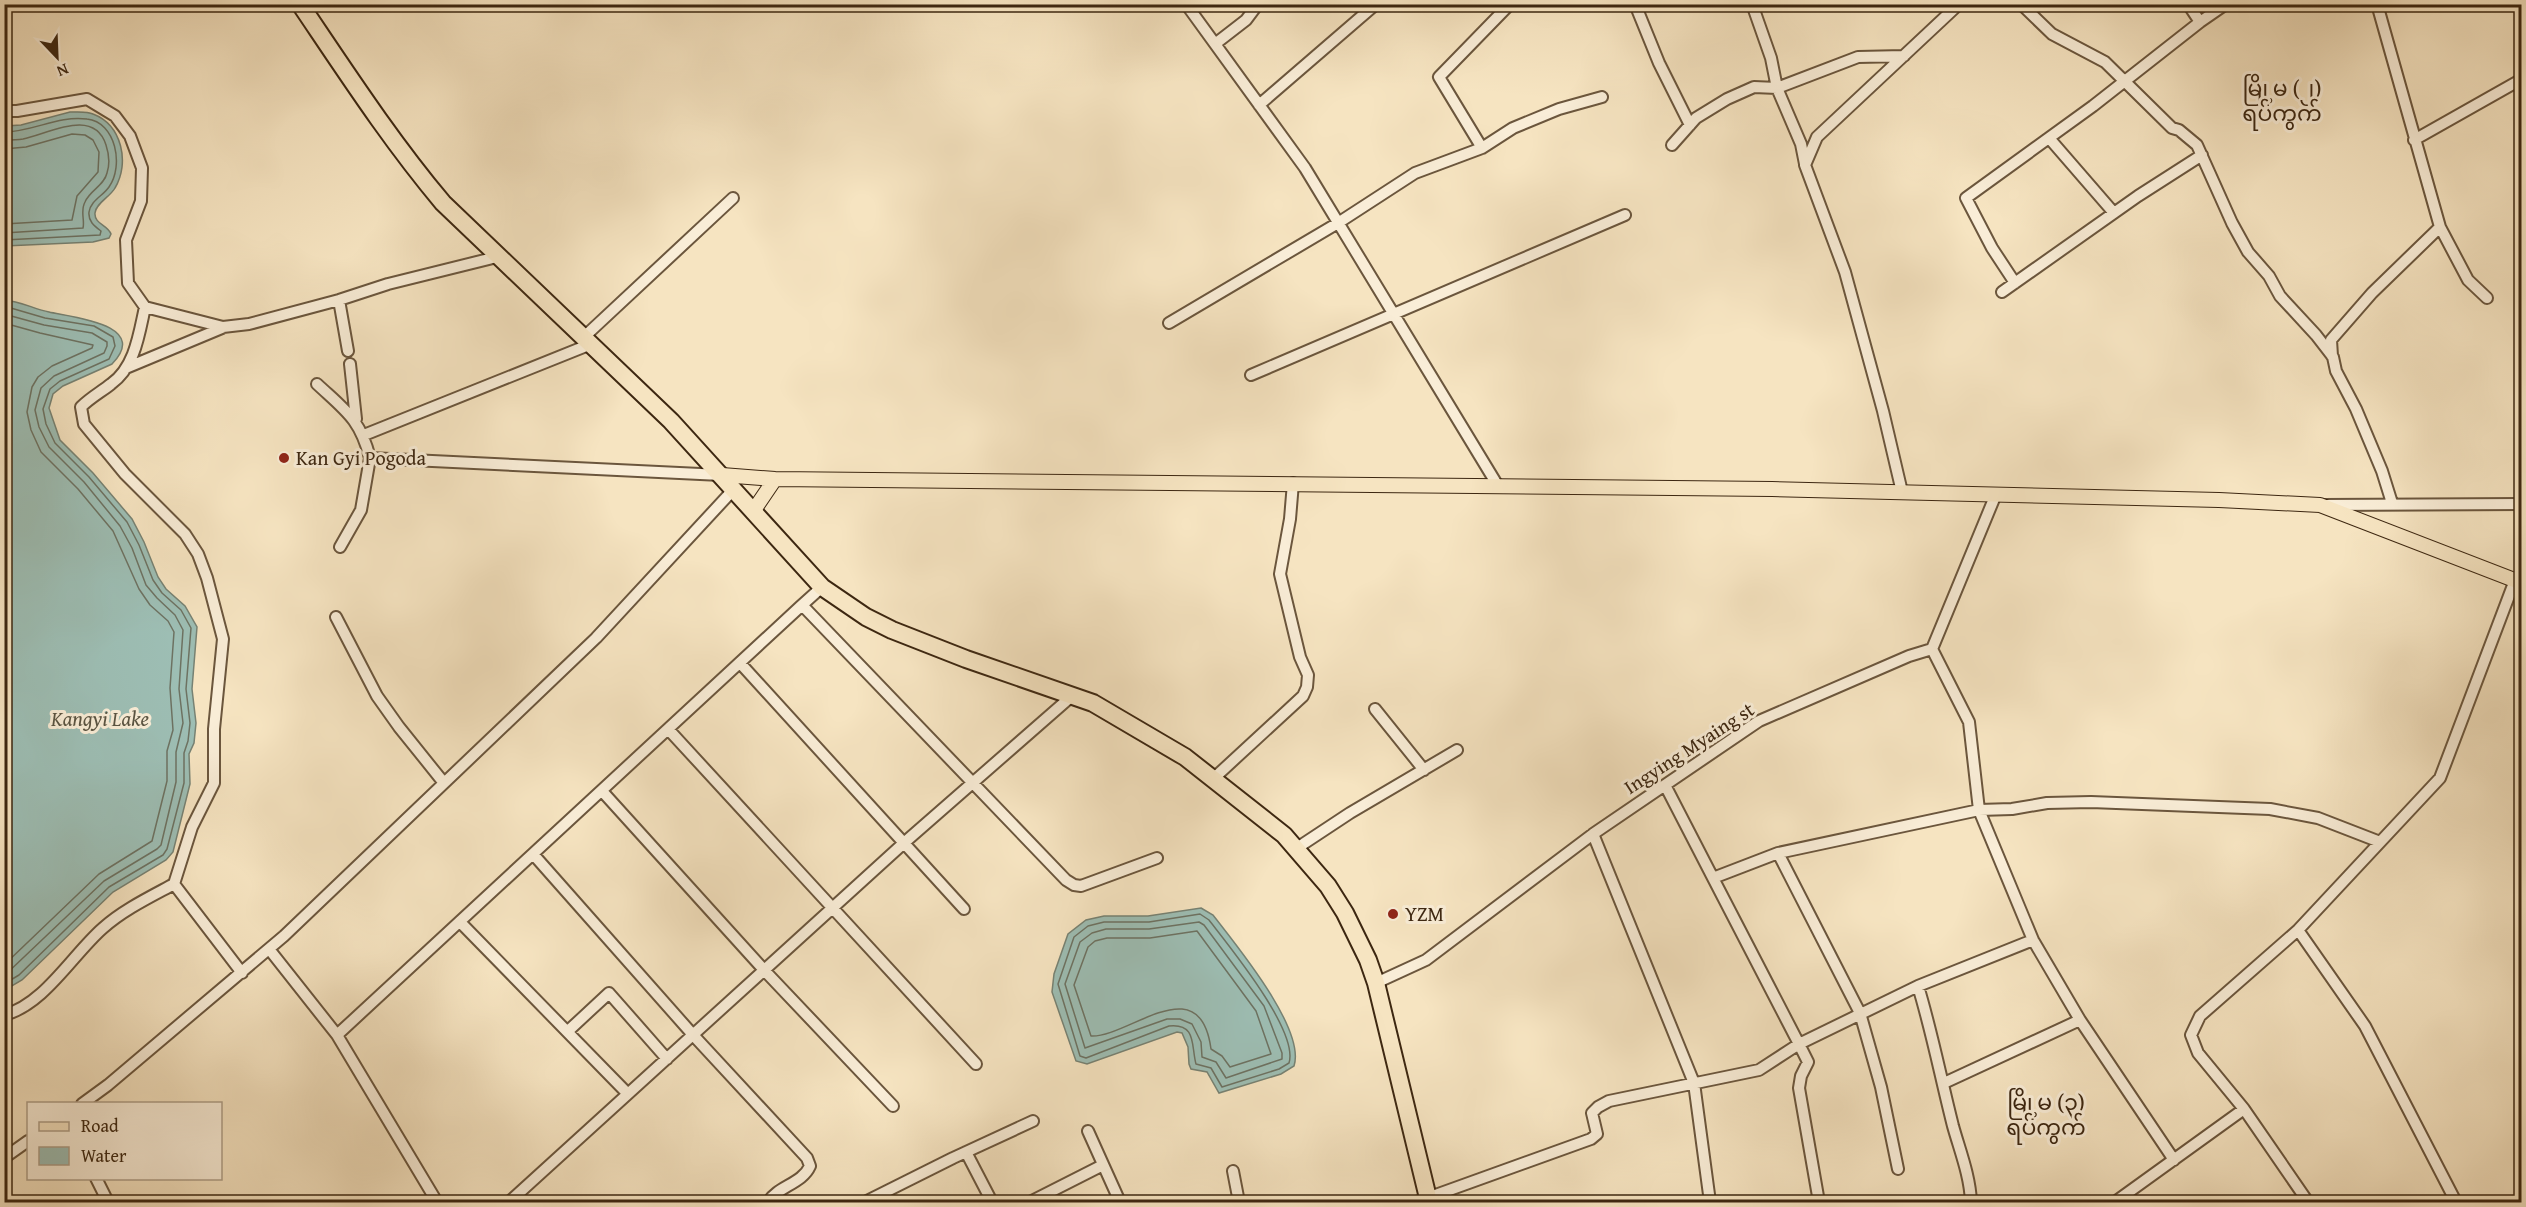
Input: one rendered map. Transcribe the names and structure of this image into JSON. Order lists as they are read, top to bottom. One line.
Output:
{"streets":{"street":["Ingying Myaing st"]},"districts":["မြို့မ (၂) ရပ်ကွက်","မြို့မ (၃) ရပ်ကွက်"],"water":["Kangyi Lake"],"places":["Kan Gyi Pogoda","YZM"],"legend":["Road","Water"],"north":"bottom right"}
